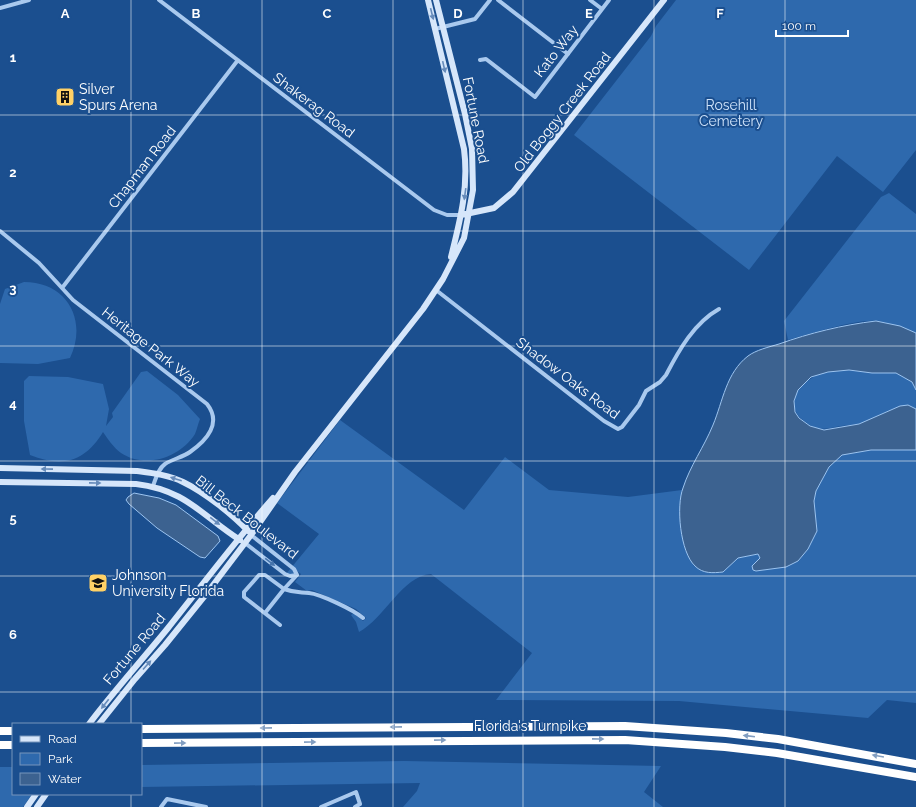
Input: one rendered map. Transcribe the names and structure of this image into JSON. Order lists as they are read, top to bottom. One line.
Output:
{"streets":{"highway":["Florida's Turnpike"],"main road":["Old Boggy Creek Road","Fortune Road","Bill Beck Boulevard"],"street":["Kato Way","Shakerag Road","Chapman Road","Heritage Park Way","Shadow Oaks Road"]},"crossings":[["Shakerag Road","Old Boggy Creek Road"],["Shakerag Road","Fortune Road"],["Shakerag Road","Chapman Road"],["Old Boggy Creek Road","Fortune Road"],["Fortune Road","Shadow Oaks Road"],["Fortune Road","Bill Beck Boulevard"],["Chapman Road","Heritage Park Way"],["Heritage Park Way","Bill Beck Boulevard"]],"parks":["Rosehill Cemetery"],"places":{"building":["Silver Spurs Arena"],"school or university":["Johnson University Florida"]},"legend":["Road","Park","Water"],"scale_bar":"100 m","grid":{"columns":["A","B","C","D","E","F"],"rows":["1","2","3","4","5","6"]}}
